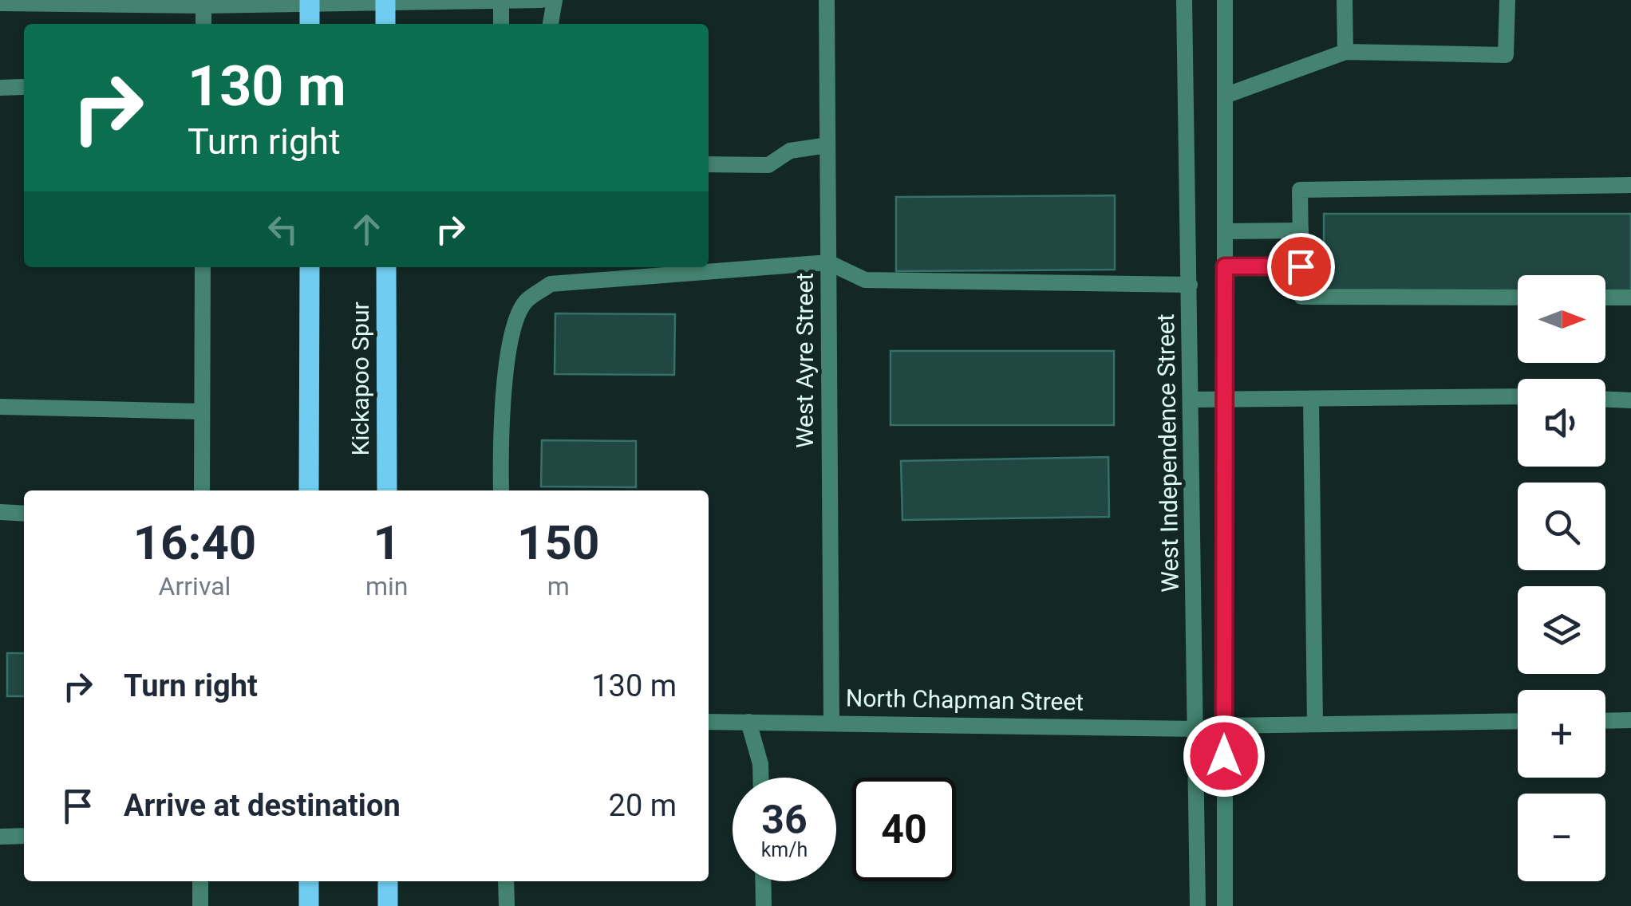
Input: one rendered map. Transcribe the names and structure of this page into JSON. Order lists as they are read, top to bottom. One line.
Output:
{"streets":{"main road":["Kickapoo Spur"],"street":["West Ayre Street","West Independence Street","North Chapman Street"]},"crossings":[["West Ayre Street","North Chapman Street"],["West Independence Street","North Chapman Street"]],"north":"right","page":{"turn":["130 m","Turn right"],"map_buttons":["+","−"],"eta":["16:40","Arrival","1","min","150","m"],"list":[{"name":"Turn right","value":"130 m"},{"name":"Arrive at destination","value":"20 m"}],"speed":"36 km/h","limit":"40"}}
